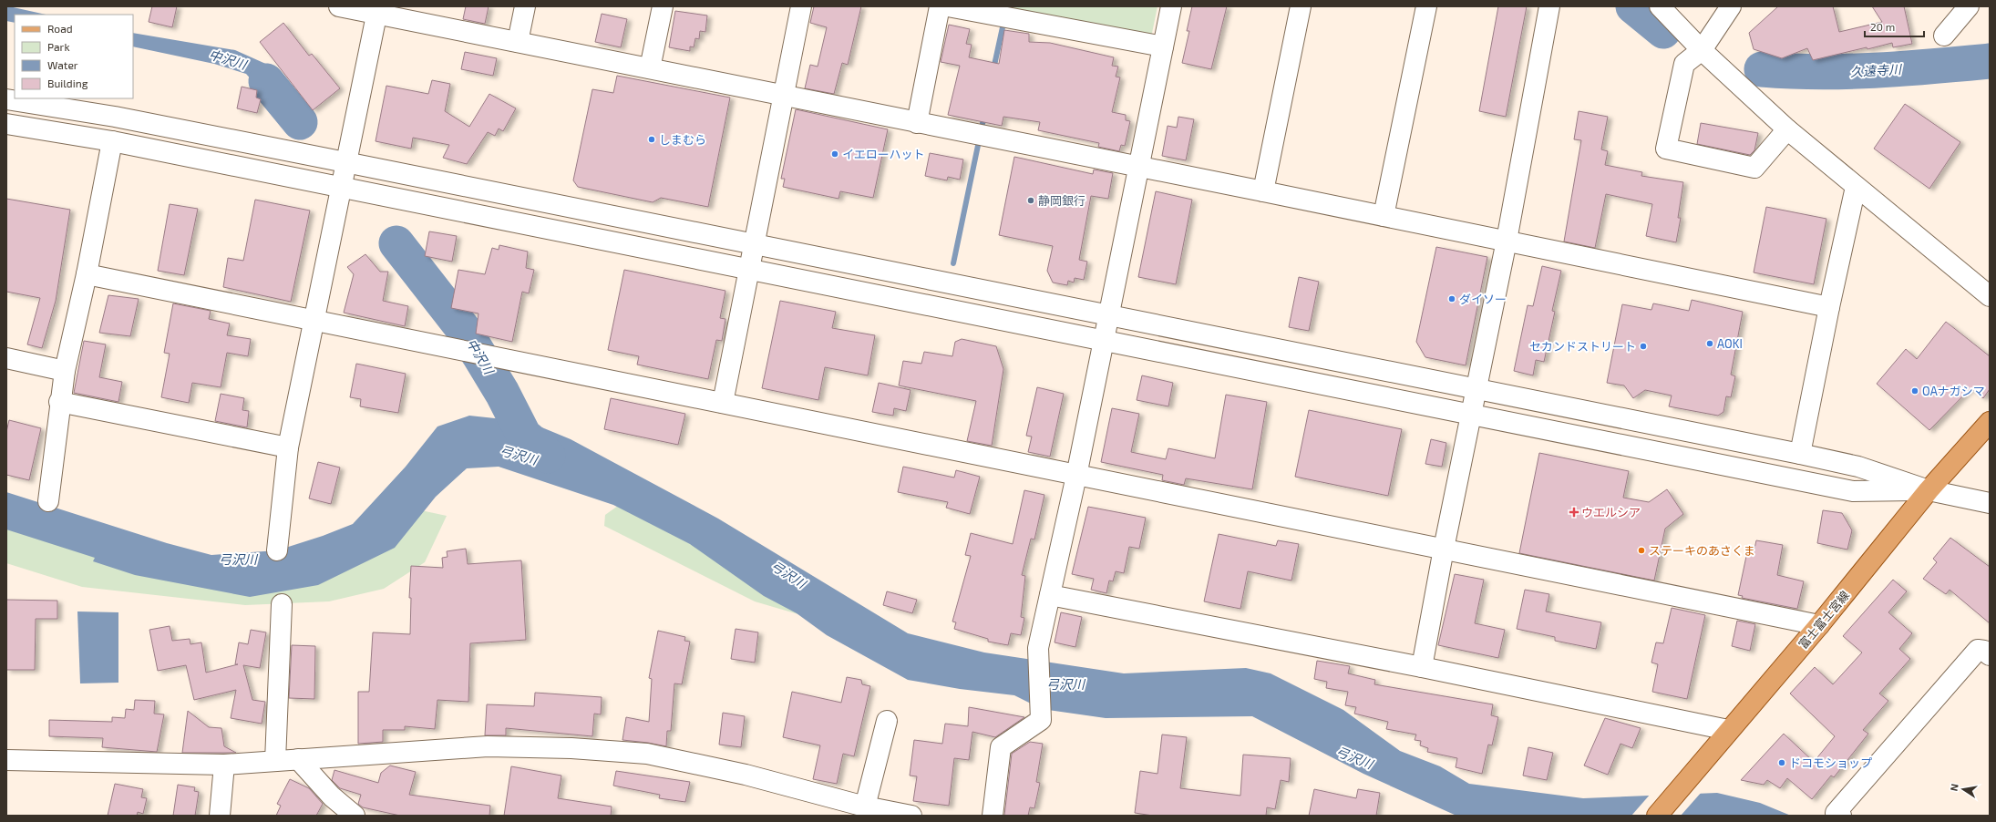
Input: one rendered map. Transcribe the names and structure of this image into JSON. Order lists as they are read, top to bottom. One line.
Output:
{"streets":{"main road":["富士富士宮線"]},"water":["中沢川","久遠寺川","弓沢川"],"places":{"other":["しまむら","イエローハット","静岡銀行","ダイソー","AOKI","セカンドストリート","OAナガシマ","ステーキのあさくま","ドコモショップ"],"health":["ウエルシア"]},"legend":["Road","Park","Water","Building"],"scale_bar":"20 m","north":"left"}
